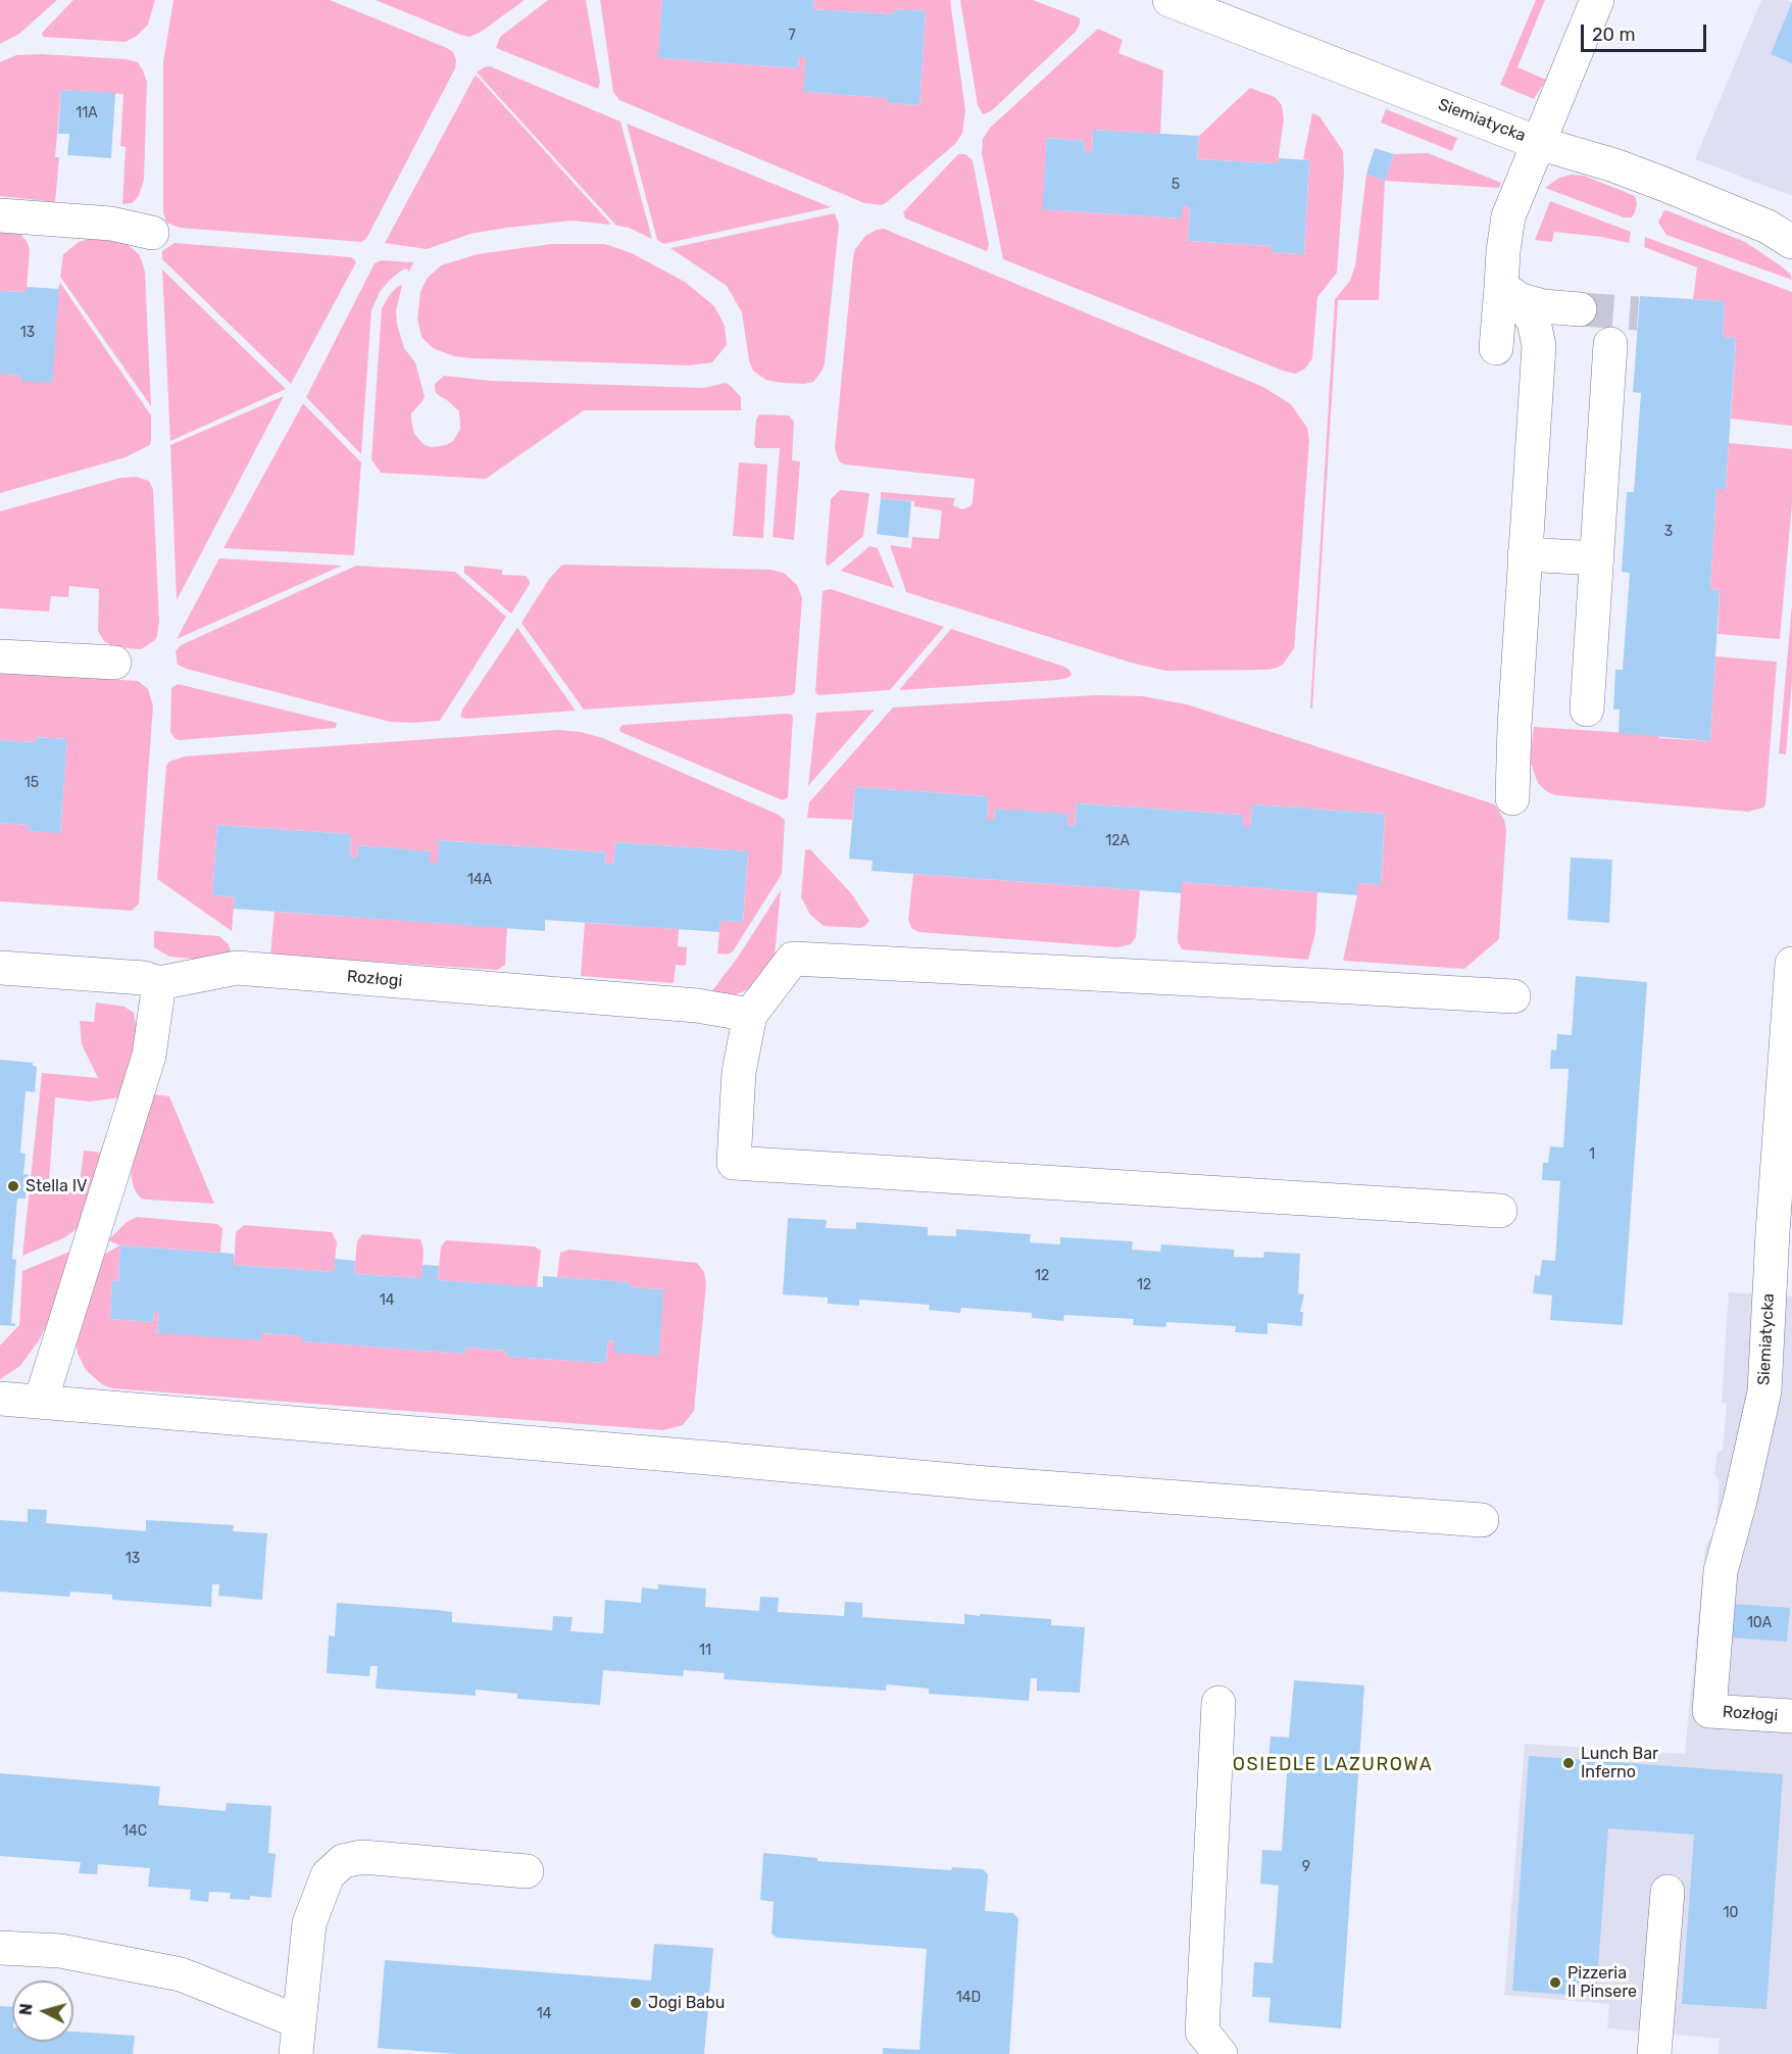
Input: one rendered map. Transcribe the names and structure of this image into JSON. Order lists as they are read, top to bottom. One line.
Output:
{"streets":{"street":["Siemiatycka","Rozłogi"]},"crossings":[["Siemiatycka","Rozłogi"]],"districts":["OSIEDLE LAZUROWA"],"places":["Stella IV","Lunch Bar Inferno","Pizzeria Il Pinsere","Jogi Babu"],"house_numbers":["7","11A","5","13","3","15","12A","14A","1","12","12","14","13","10A","11","14C","9","10","14D","14"],"scale_bar":"20 m","north":"left"}
